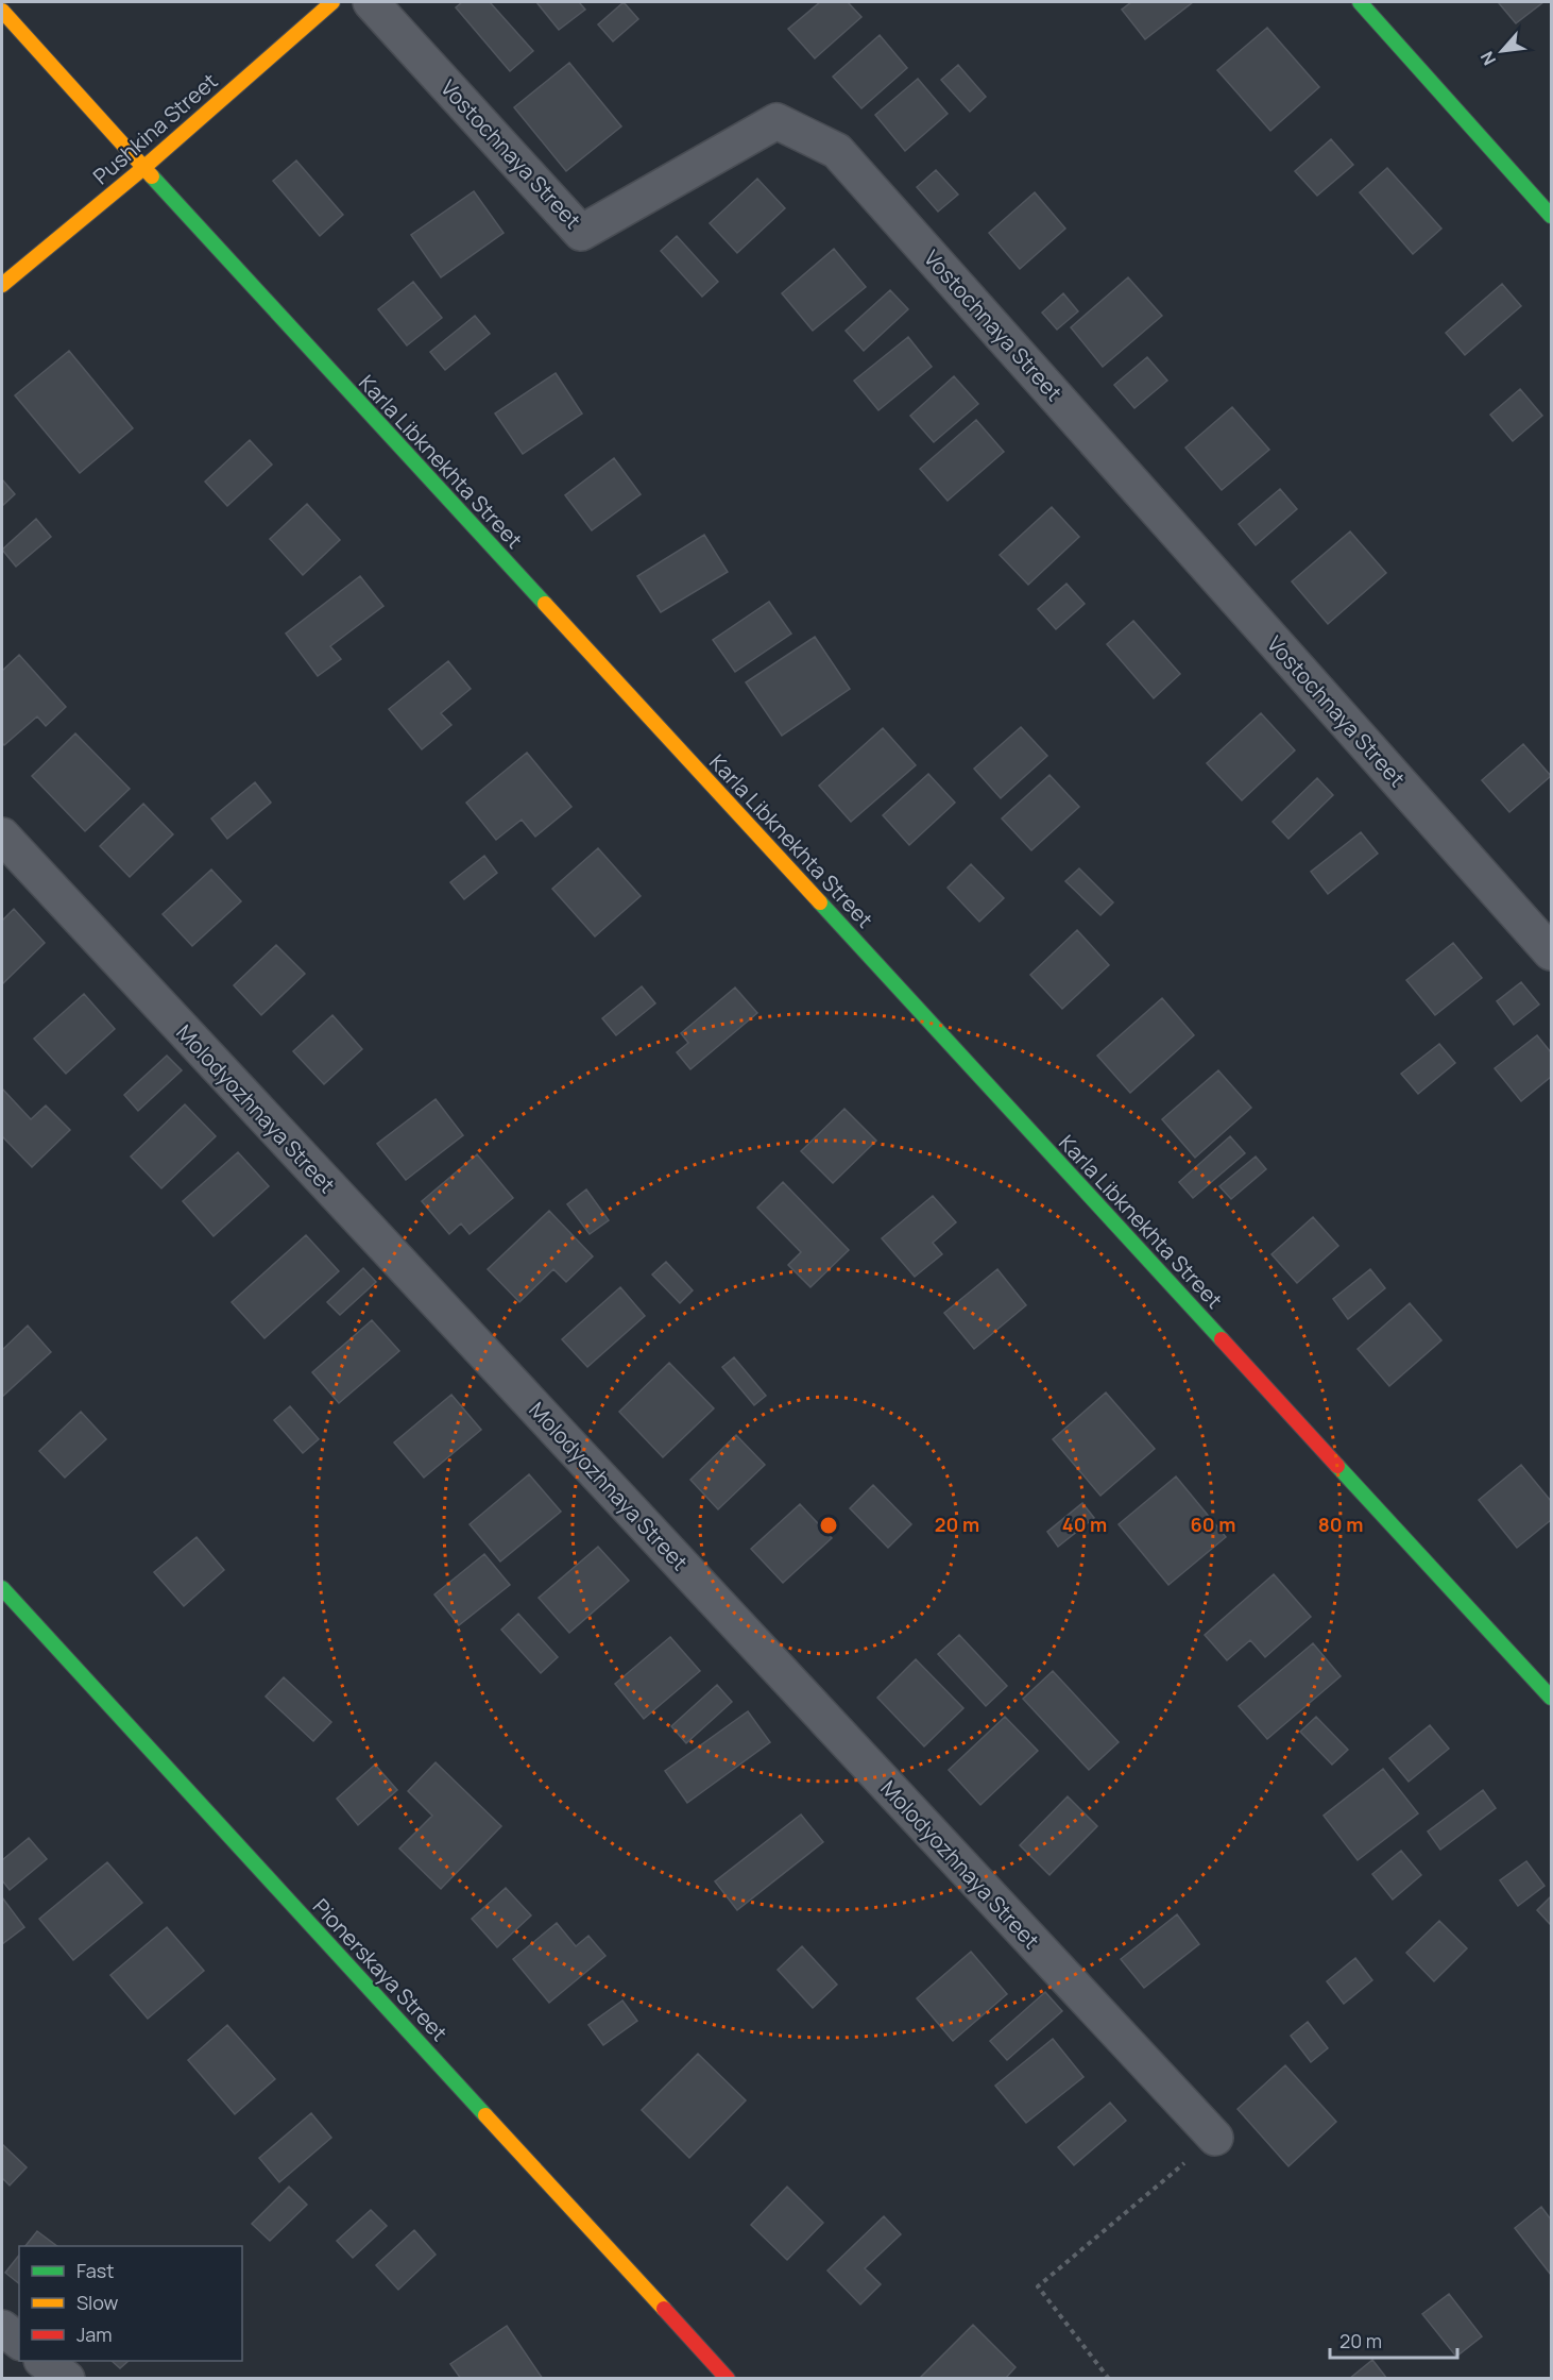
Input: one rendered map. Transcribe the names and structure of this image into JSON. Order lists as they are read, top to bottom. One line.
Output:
{"streets":{"street":["Pushkina Street","Vostochnaya Street","Karla Libknekhta Street","Molodyozhnaya Street","Pionerskaya Street"]},"crossings":[["Pushkina Street","Karla Libknekhta Street"]],"legend":["Fast","Slow","Jam"],"scale_bar":"20 m","north":"bottom left","rings":["20 m","40 m","60 m","80 m"]}
